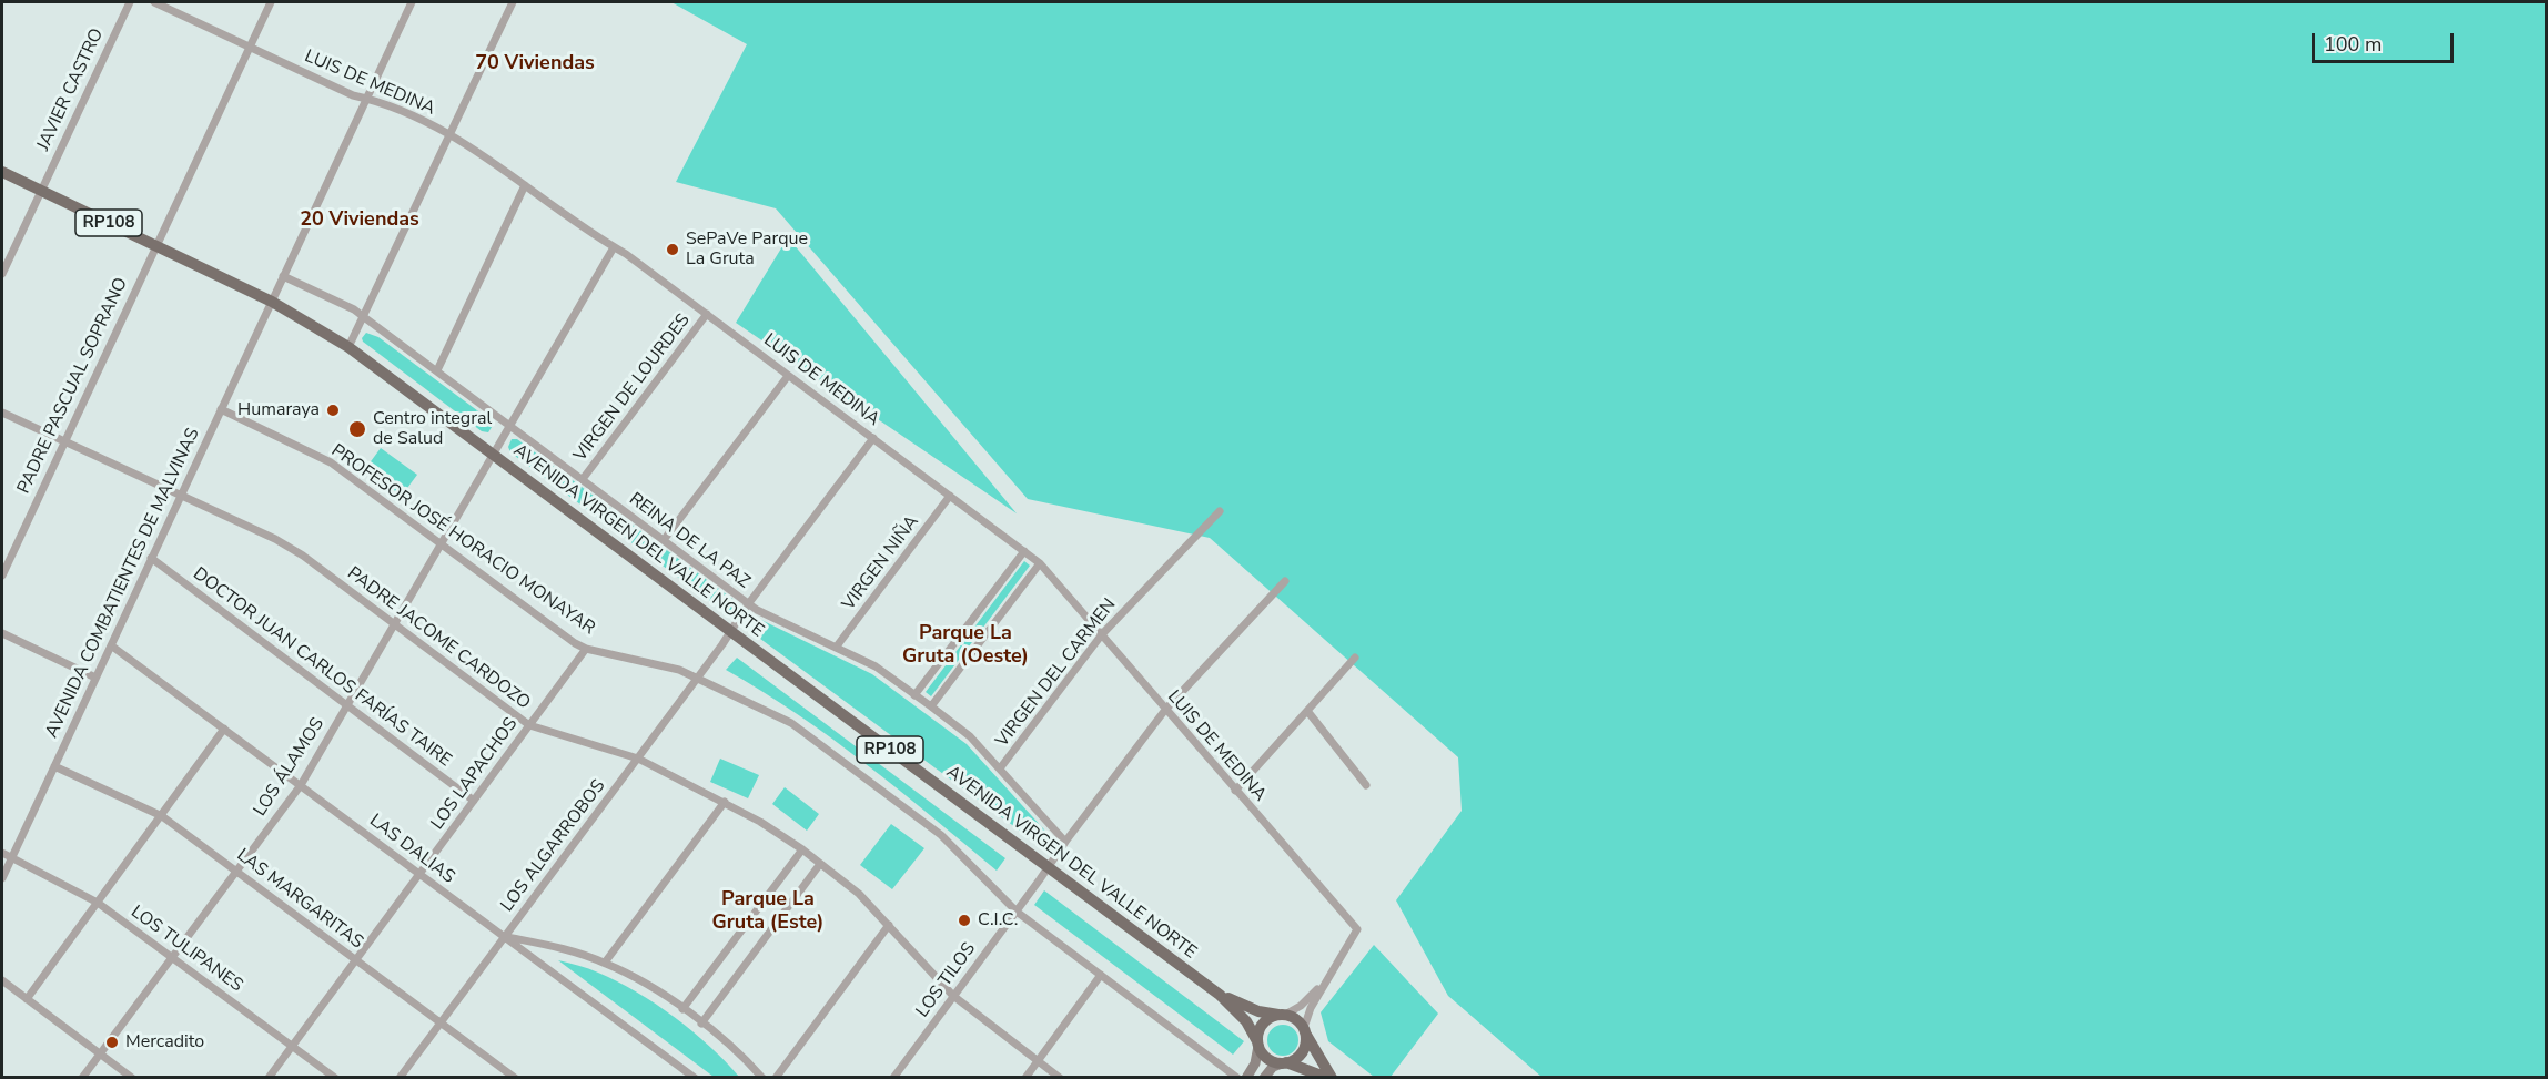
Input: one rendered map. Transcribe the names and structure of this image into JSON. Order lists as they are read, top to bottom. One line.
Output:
{"streets":{"main road":["RP108","AVENIDA VIRGEN DEL VALLE NORTE"],"street":["LUIS DE MEDINA","JAVIER CASTRO","PADRE PASCUAL SOPRANO","VIRGEN DE LOURDES","PROFESOR JOSÉ HORACIO MONAYAR","REINA DE LA PAZ","VIRGEN NIÑA","AVENIDA COMBATIENTES DE MALVINAS","PADRE JACOME CARDOZO","DOCTOR JUAN CARLOS FARÍAS TAIRE","VIRGEN DEL CARMEN","LOS ÁLAMOS","LOS LAPACHOS","LOS ALGARROBOS","LAS DALIAS","LAS MARGARITAS","LOS TULIPANES","LOS TILOS"]},"crossings":[["LUIS DE MEDINA","PADRE PASCUAL SOPRANO"],["LUIS DE MEDINA","VIRGEN DE LOURDES"],["LUIS DE MEDINA","VIRGEN NIÑA"],["LUIS DE MEDINA","AVENIDA COMBATIENTES DE MALVINAS"],["LUIS DE MEDINA","VIRGEN DEL CARMEN"],["LUIS DE MEDINA","LOS ÁLAMOS"],["LUIS DE MEDINA","LOS ALGARROBOS"],["LUIS DE MEDINA","LOS TILOS"],["JAVIER CASTRO","AVENIDA VIRGEN DEL VALLE NORTE"],["RP108","AVENIDA VIRGEN DEL VALLE NORTE"],["PADRE PASCUAL SOPRANO","AVENIDA VIRGEN DEL VALLE NORTE"],["PADRE PASCUAL SOPRANO","PADRE JACOME CARDOZO"],["VIRGEN DE LOURDES","REINA DE LA PAZ"],["PROFESOR JOSÉ HORACIO MONAYAR","AVENIDA COMBATIENTES DE MALVINAS"],["PROFESOR JOSÉ HORACIO MONAYAR","LOS ÁLAMOS"],["PROFESOR JOSÉ HORACIO MONAYAR","LOS LAPACHOS"],["PROFESOR JOSÉ HORACIO MONAYAR","LOS ALGARROBOS"],["PROFESOR JOSÉ HORACIO MONAYAR","LOS TILOS"],["AVENIDA VIRGEN DEL VALLE NORTE","AVENIDA COMBATIENTES DE MALVINAS"],["AVENIDA VIRGEN DEL VALLE NORTE","LOS ÁLAMOS"],["AVENIDA VIRGEN DEL VALLE NORTE","LOS ALGARROBOS"],["AVENIDA VIRGEN DEL VALLE NORTE","LOS TILOS"],["REINA DE LA PAZ","VIRGEN NIÑA"],["REINA DE LA PAZ","AVENIDA COMBATIENTES DE MALVINAS"],["REINA DE LA PAZ","VIRGEN DEL CARMEN"],["REINA DE LA PAZ","LOS ÁLAMOS"],["REINA DE LA PAZ","LOS ALGARROBOS"],["REINA DE LA PAZ","LOS TILOS"],["AVENIDA COMBATIENTES DE MALVINAS","PADRE JACOME CARDOZO"],["AVENIDA COMBATIENTES DE MALVINAS","DOCTOR JUAN CARLOS FARÍAS TAIRE"],["AVENIDA COMBATIENTES DE MALVINAS","LAS DALIAS"],["AVENIDA COMBATIENTES DE MALVINAS","LAS MARGARITAS"],["AVENIDA COMBATIENTES DE MALVINAS","LOS TULIPANES"],["PADRE JACOME CARDOZO","LOS ÁLAMOS"],["PADRE JACOME CARDOZO","LOS LAPACHOS"],["PADRE JACOME CARDOZO","LOS ALGARROBOS"],["PADRE JACOME CARDOZO","LOS TILOS"],["DOCTOR JUAN CARLOS FARÍAS TAIRE","LOS ÁLAMOS"],["DOCTOR JUAN CARLOS FARÍAS TAIRE","LOS LAPACHOS"],["LOS ÁLAMOS","LAS DALIAS"],["LOS ÁLAMOS","LAS MARGARITAS"],["LOS ÁLAMOS","LOS TULIPANES"],["LOS LAPACHOS","LAS DALIAS"],["LOS LAPACHOS","LAS MARGARITAS"],["LOS LAPACHOS","LOS TULIPANES"],["LOS ALGARROBOS","LAS DALIAS"],["LOS ALGARROBOS","LAS MARGARITAS"]],"districts":["70 Viviendas","20 Viviendas","Parque La Gruta (Oeste)","Parque La Gruta (Este)"],"places":["SePaVe Parque La Gruta","Humaraya","Centro integral de Salud","C.I.C.","Mercadito"],"scale_bar":"100 m"}
